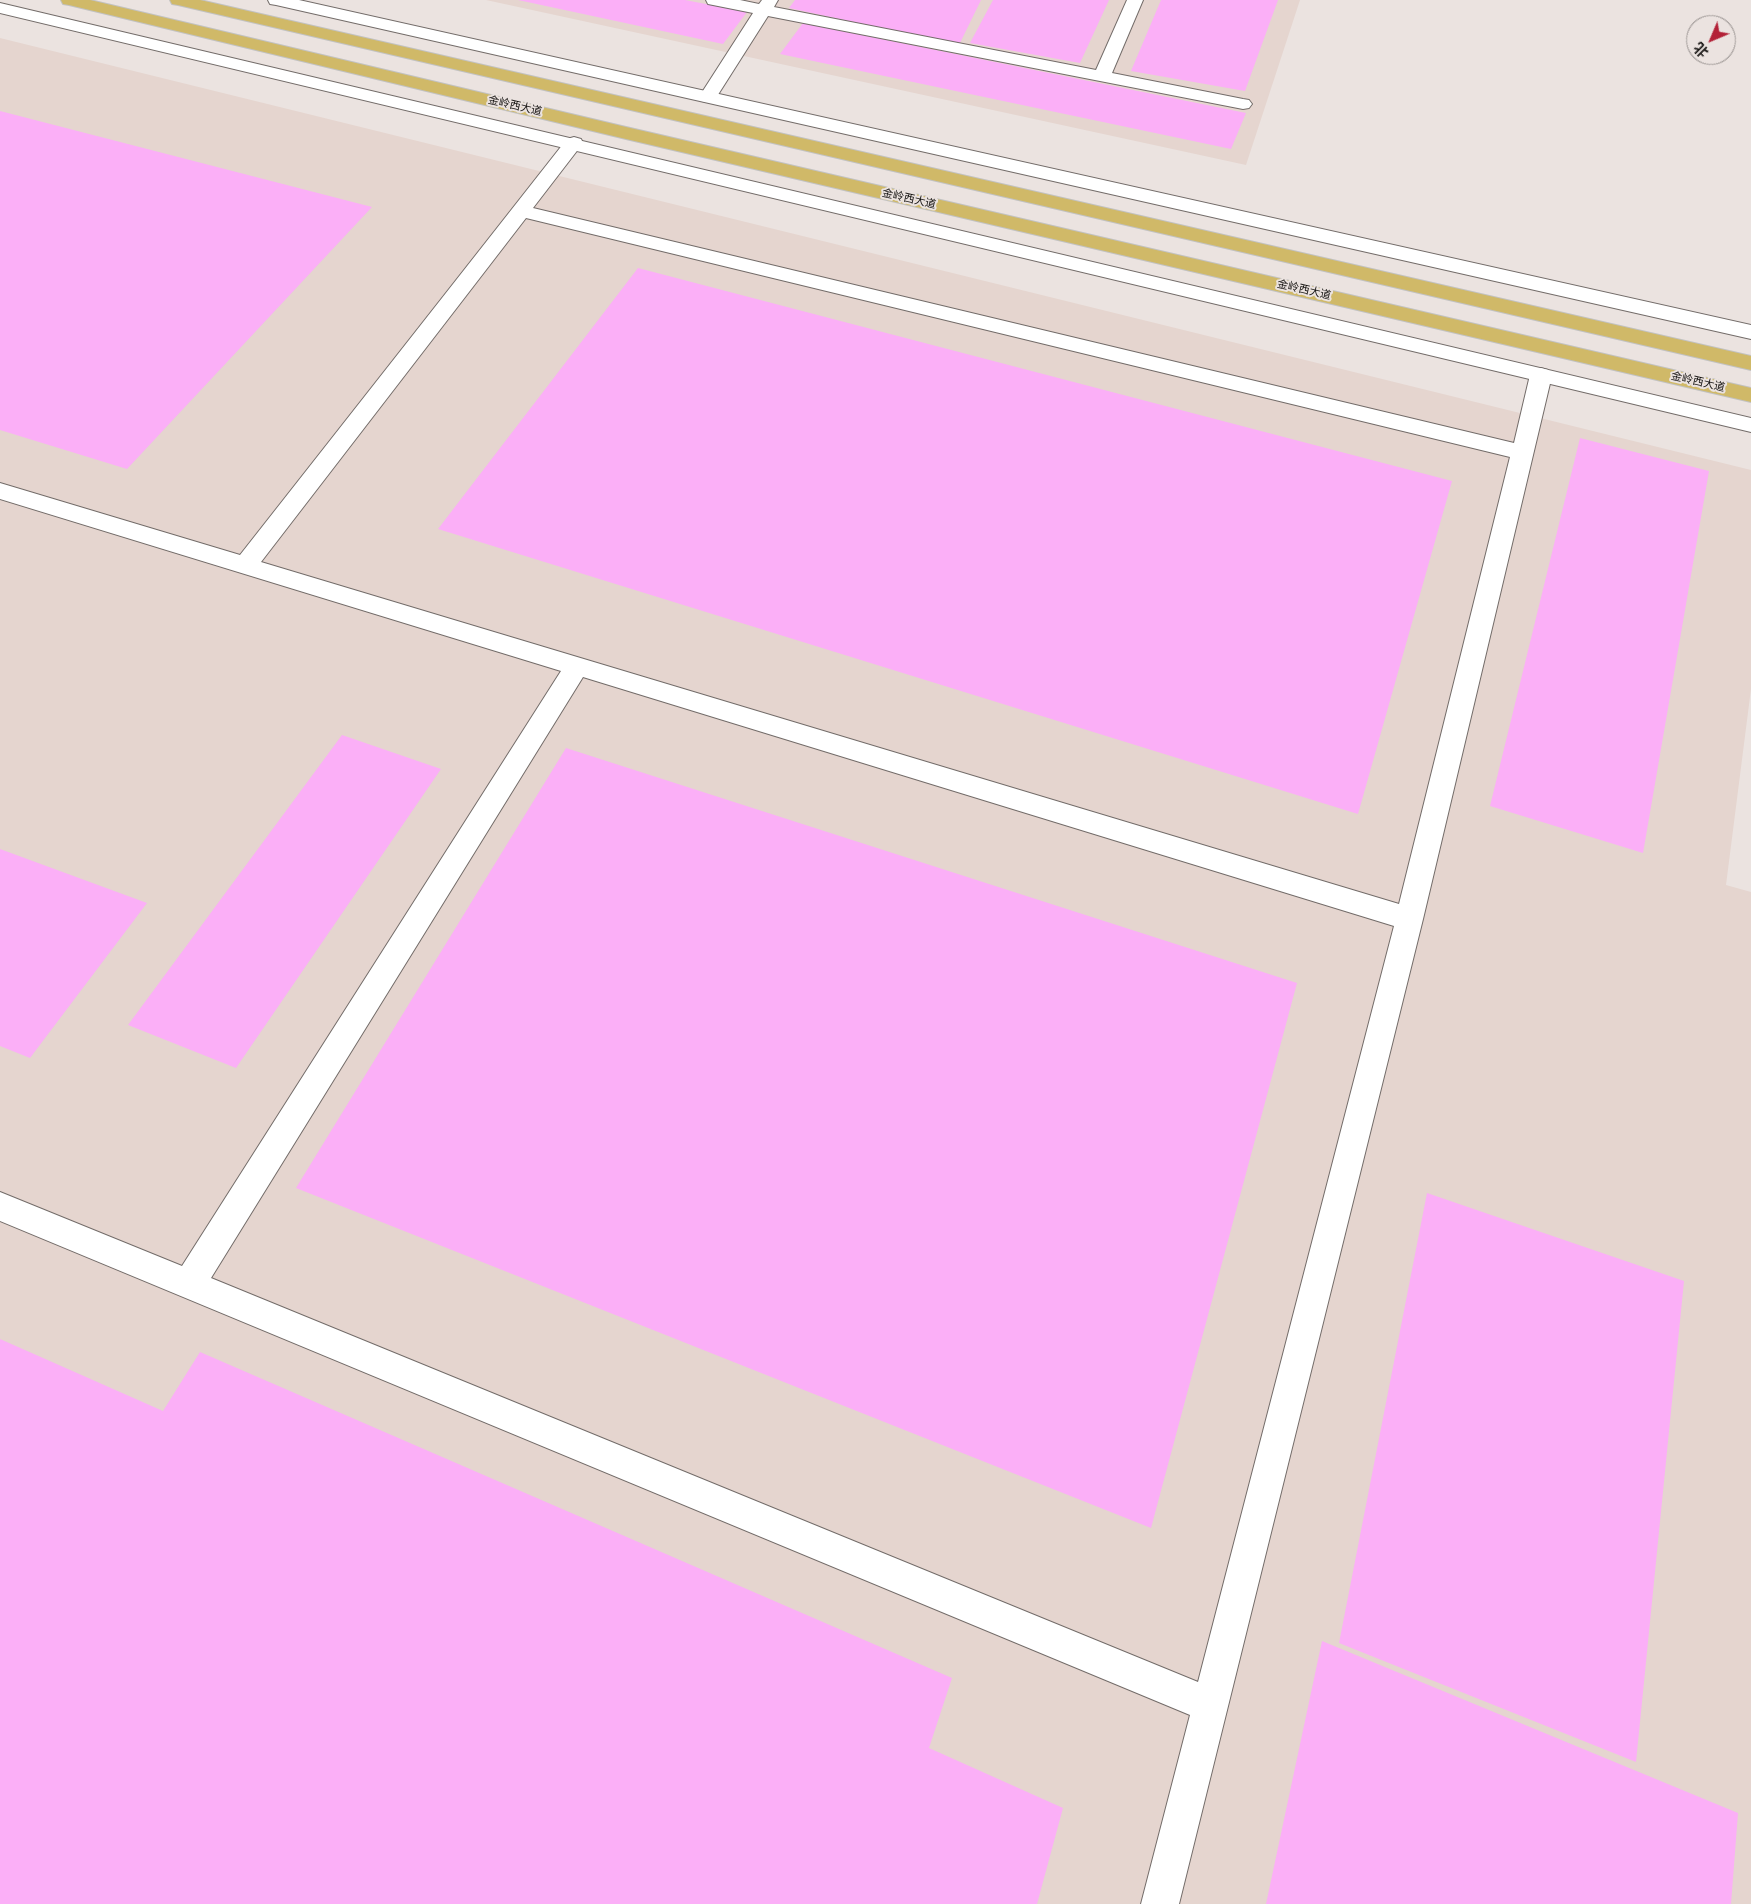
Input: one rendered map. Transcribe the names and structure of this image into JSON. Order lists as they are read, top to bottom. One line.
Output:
{"streets":{"main road":["金岭西大道"]},"north":"bottom left"}
